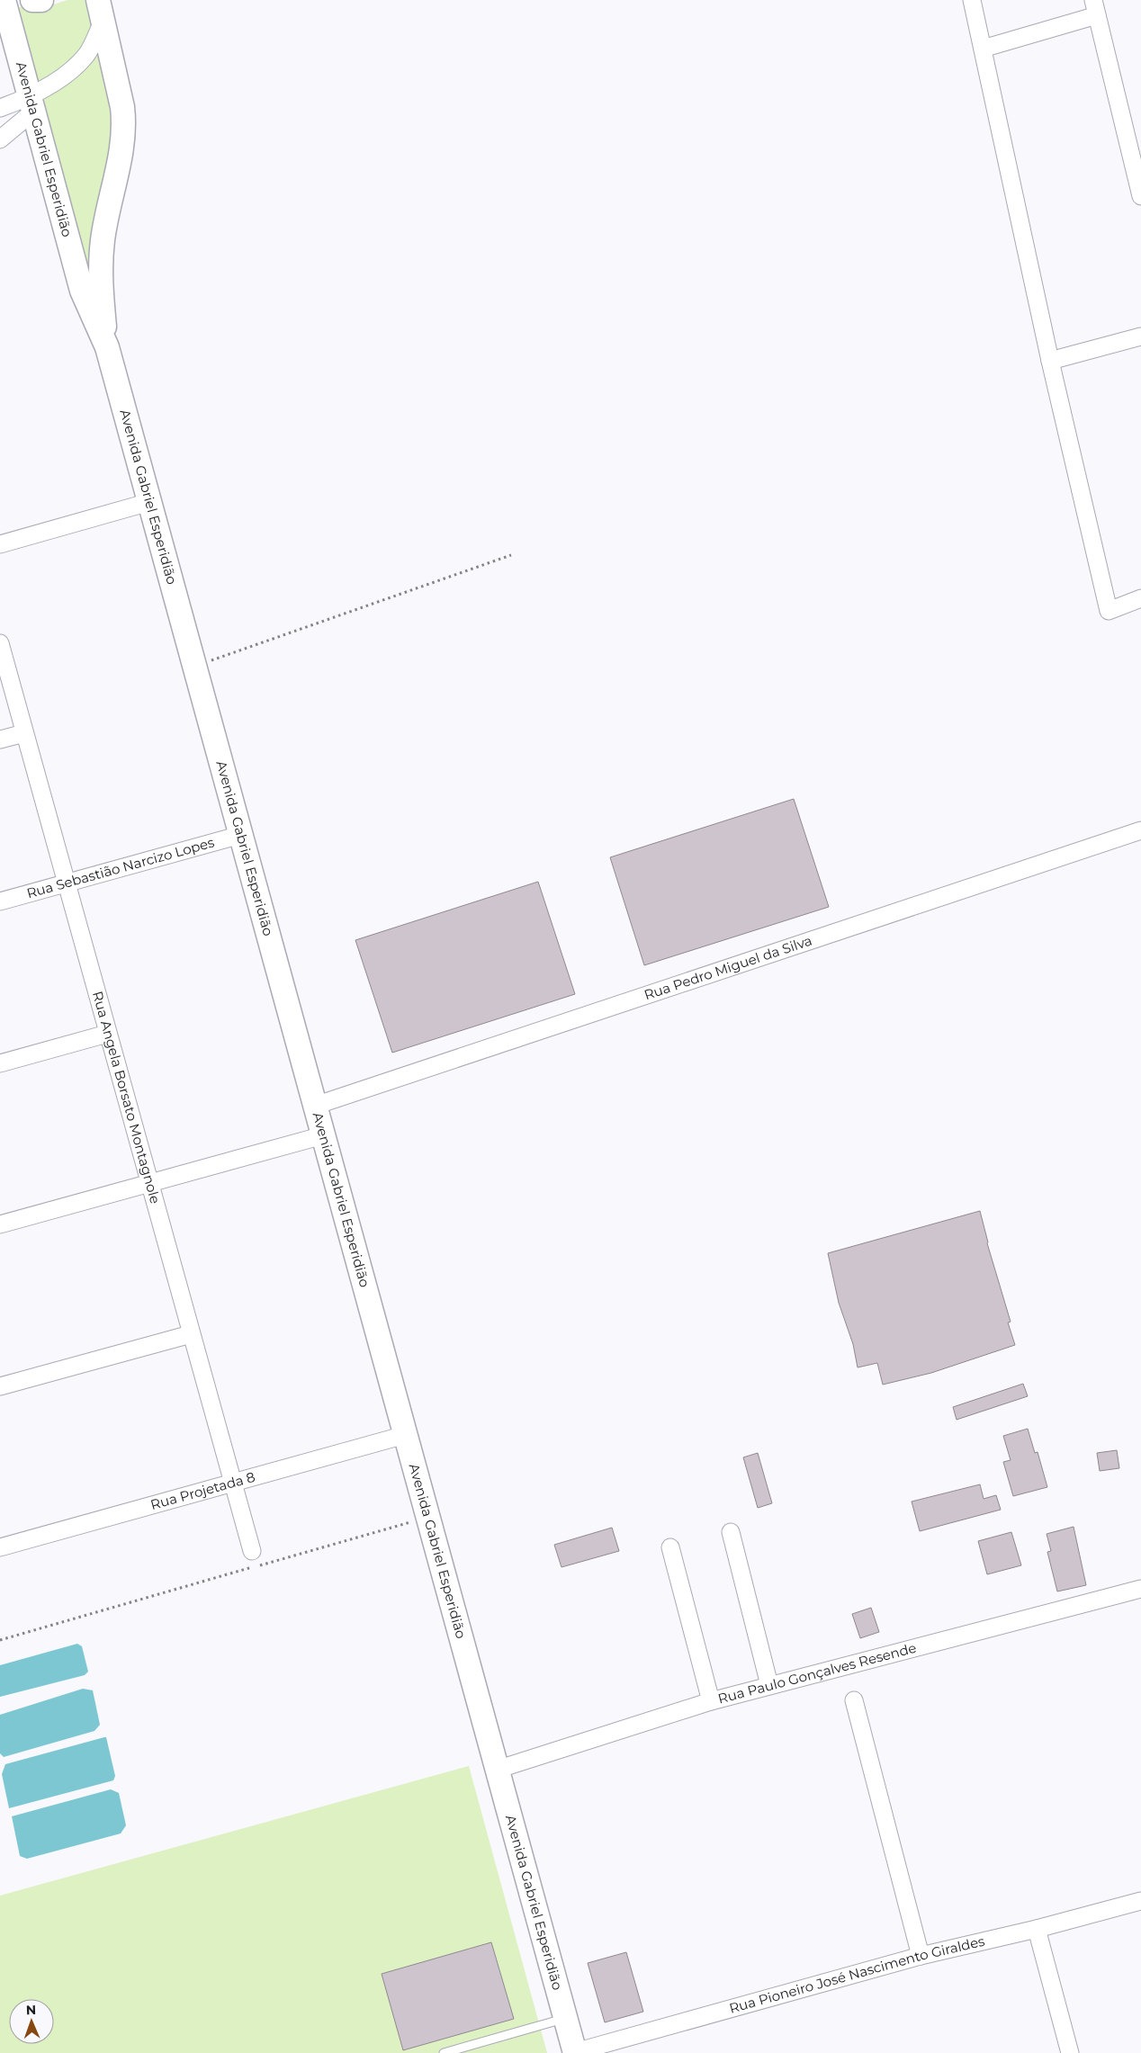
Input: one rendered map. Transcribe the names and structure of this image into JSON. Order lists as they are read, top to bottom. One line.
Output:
{"streets":{"main road":["Avenida Gabriel Esperidião"],"street":["Rua Sebastião Narcizo Lopes","Rua Pedro Miguel da Silva","Rua Angela Borsato Montagnole","Rua Projetada 8","Rua Paulo Gonçalves Resende","Rua Pioneiro José Nascimento Giraldes"]},"crossings":[["Avenida Gabriel Esperidião","Rua Sebastião Narcizo Lopes"],["Avenida Gabriel Esperidião","Rua Pedro Miguel da Silva"],["Avenida Gabriel Esperidião","Rua Projetada 8"],["Avenida Gabriel Esperidião","Rua Paulo Gonçalves Resende"],["Avenida Gabriel Esperidião","Rua Pioneiro José Nascimento Giraldes"],["Rua Sebastião Narcizo Lopes","Rua Angela Borsato Montagnole"],["Rua Angela Borsato Montagnole","Rua Projetada 8"]],"north":"top"}
